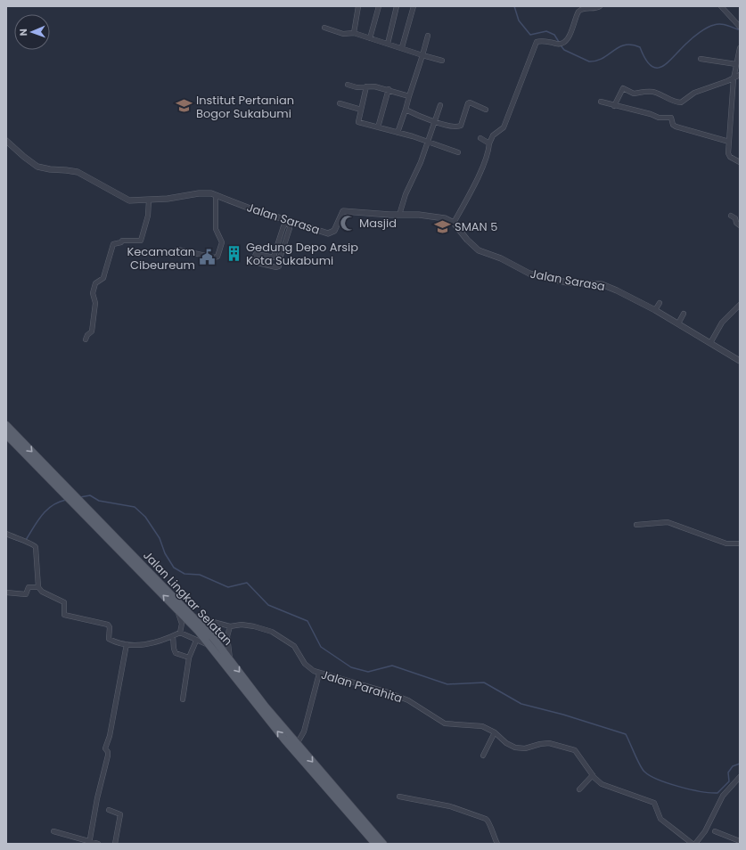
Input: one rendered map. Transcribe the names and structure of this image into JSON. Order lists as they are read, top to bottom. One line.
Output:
{"streets":{"main road":["Jalan Lingkar Selatan"],"street":["Jalan Sarasa","Jalan Parahita"]},"crossings":[["Jalan Lingkar Selatan","Jalan Parahita"]],"places":{"school or university":["Institut Pertanian Bogor Sukabumi","SMAN 5"],"mosque":["Masjid"],"building":["Gedung Depo Arsip Kota Sukabumi"],"public building":["Kecamatan Cibeureum"]},"north":"left"}
